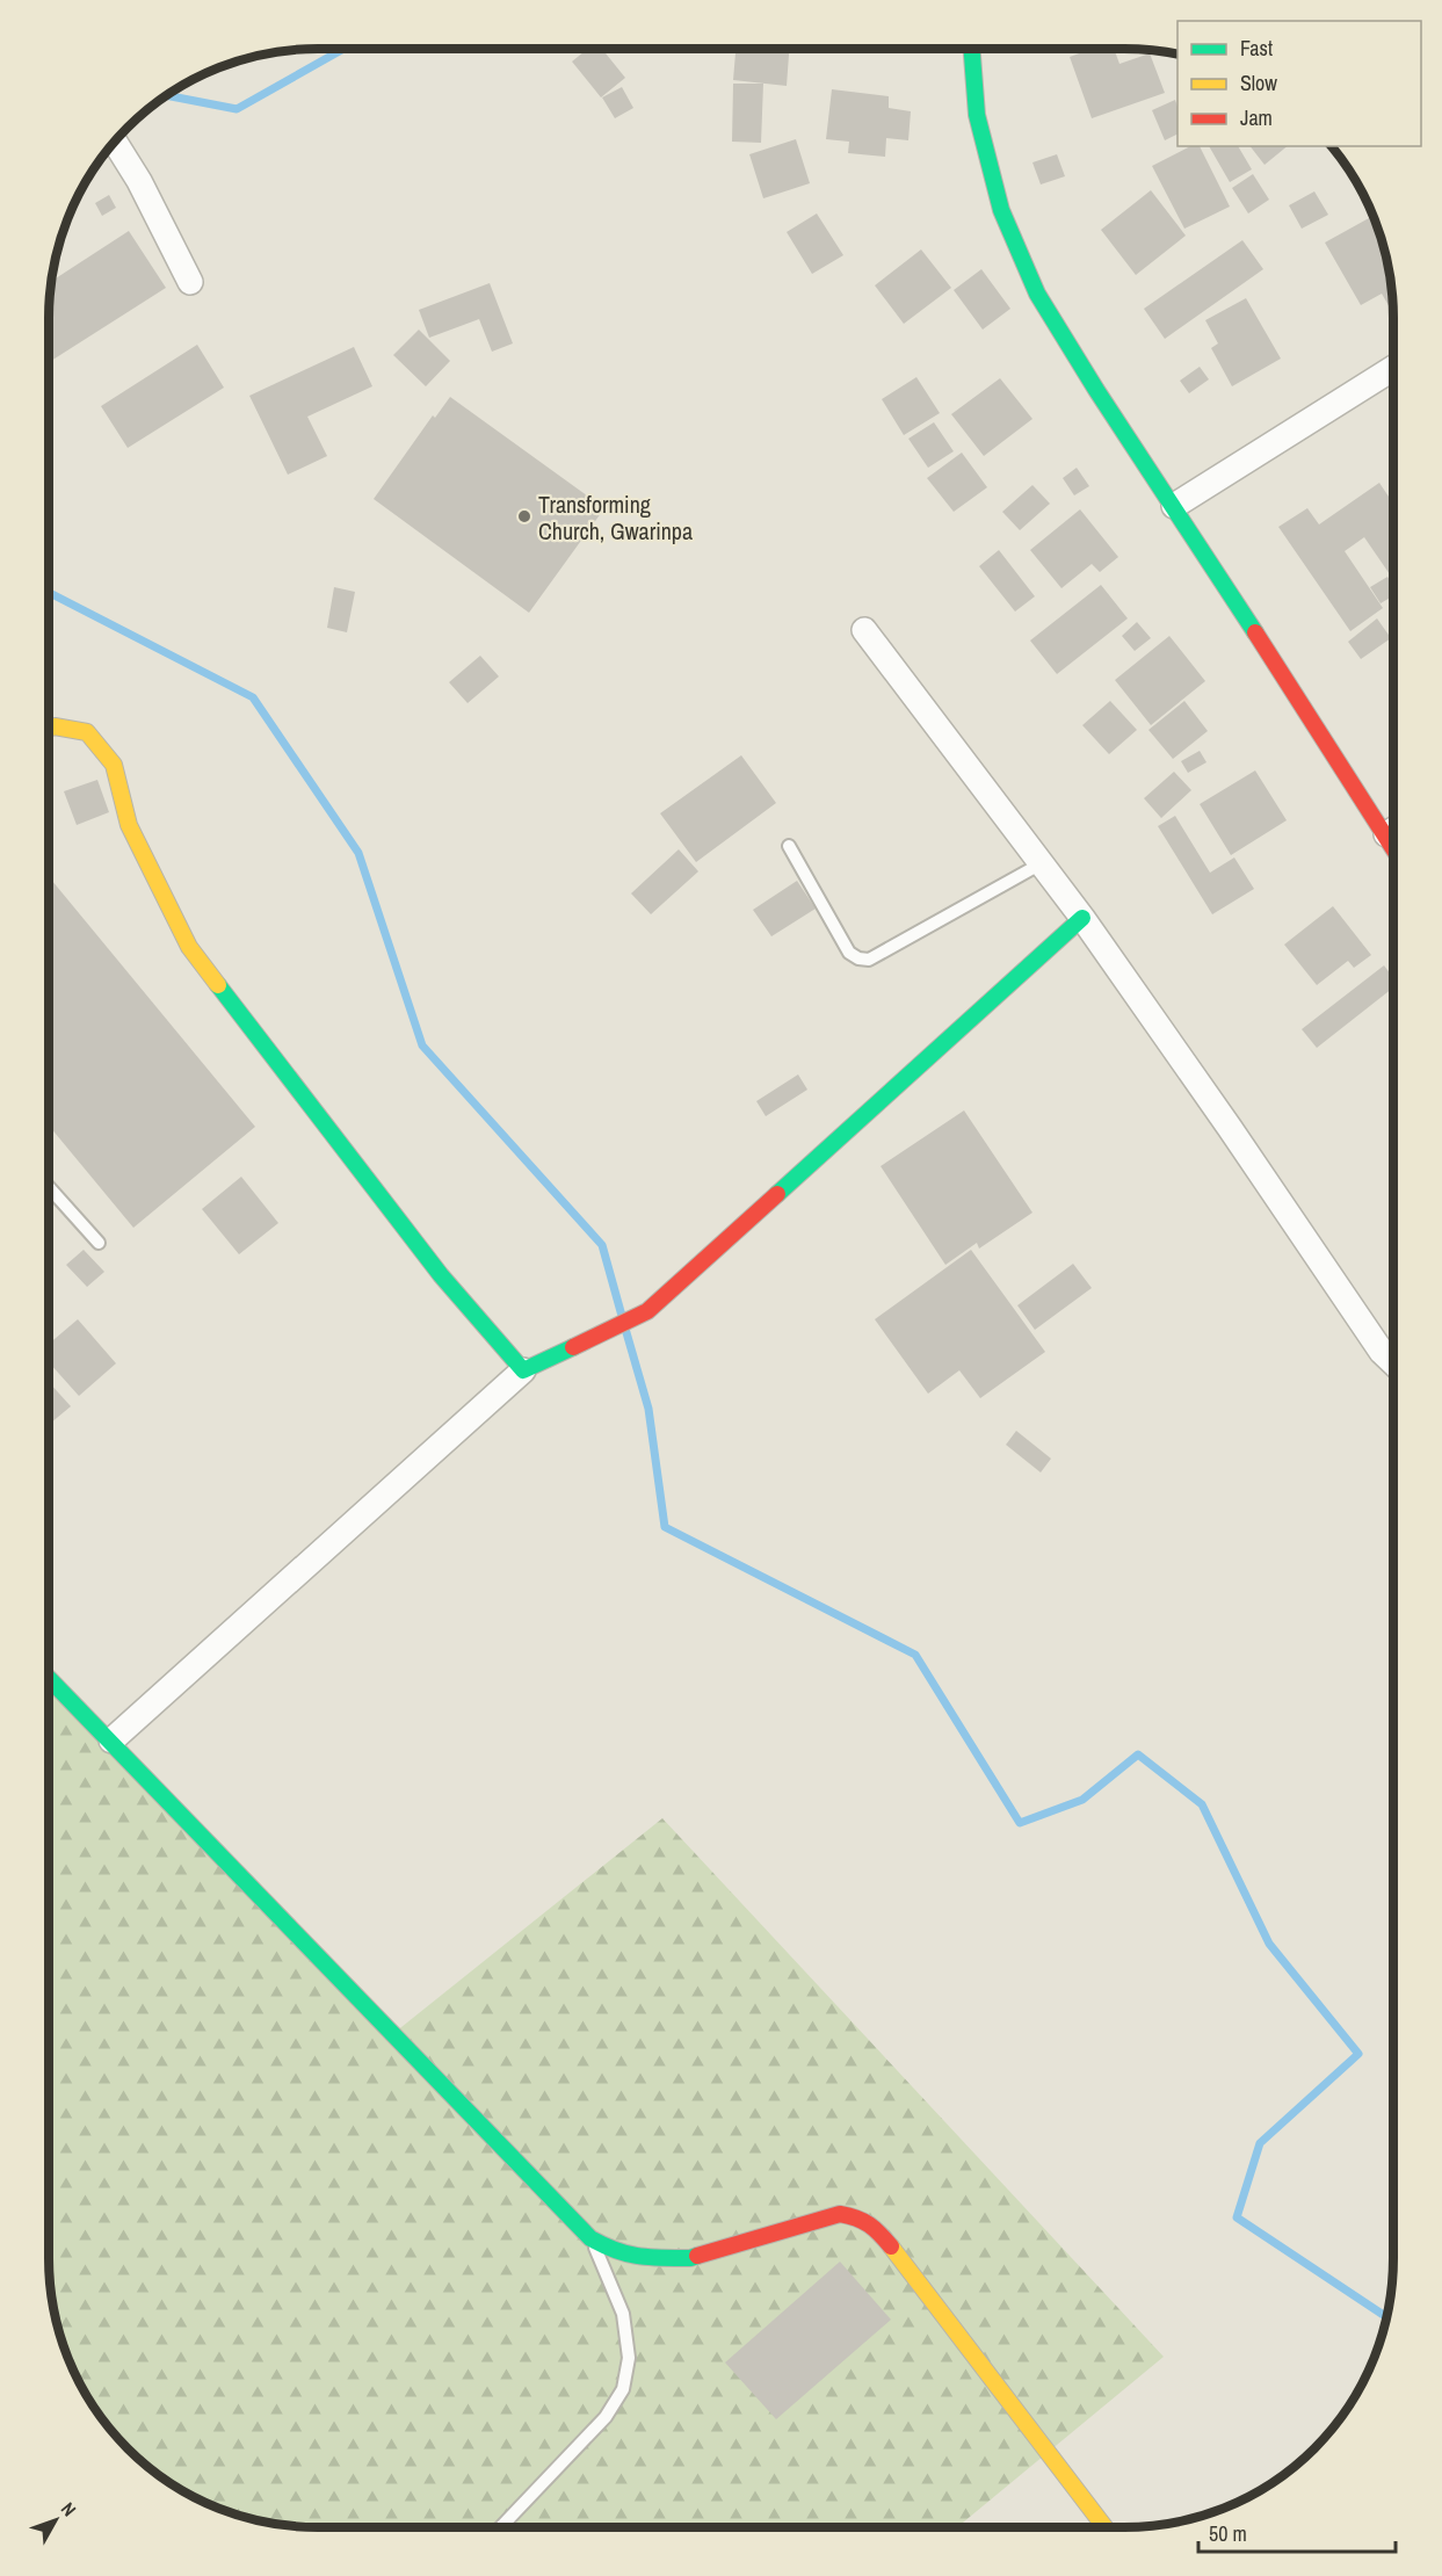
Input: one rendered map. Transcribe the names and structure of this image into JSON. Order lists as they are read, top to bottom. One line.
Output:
{"places":["Transforming Church, Gwarinpa"],"legend":["Fast","Slow","Jam"],"scale_bar":"50 m","north":"top right"}
